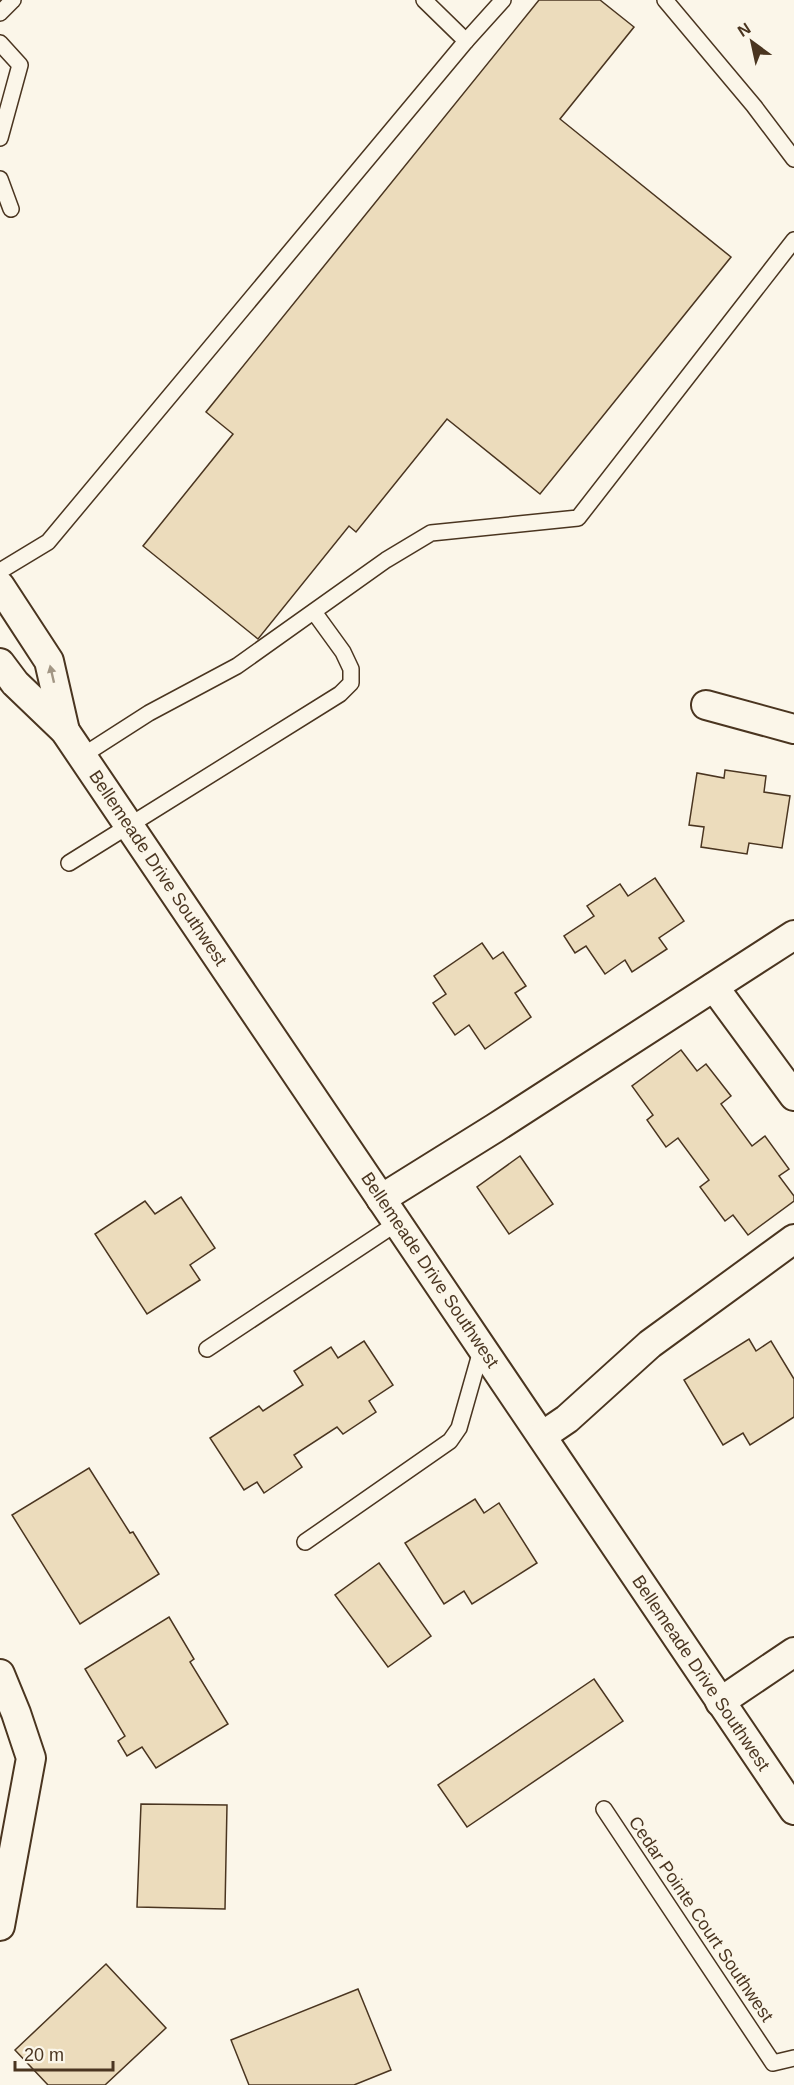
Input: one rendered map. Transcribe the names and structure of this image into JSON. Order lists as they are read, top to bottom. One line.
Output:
{"streets":{"street":["Bellemeade Drive Southwest"],"lane":["Cedar Pointe Court Southwest"]},"scale_bar":"20 m","north":"top left"}
